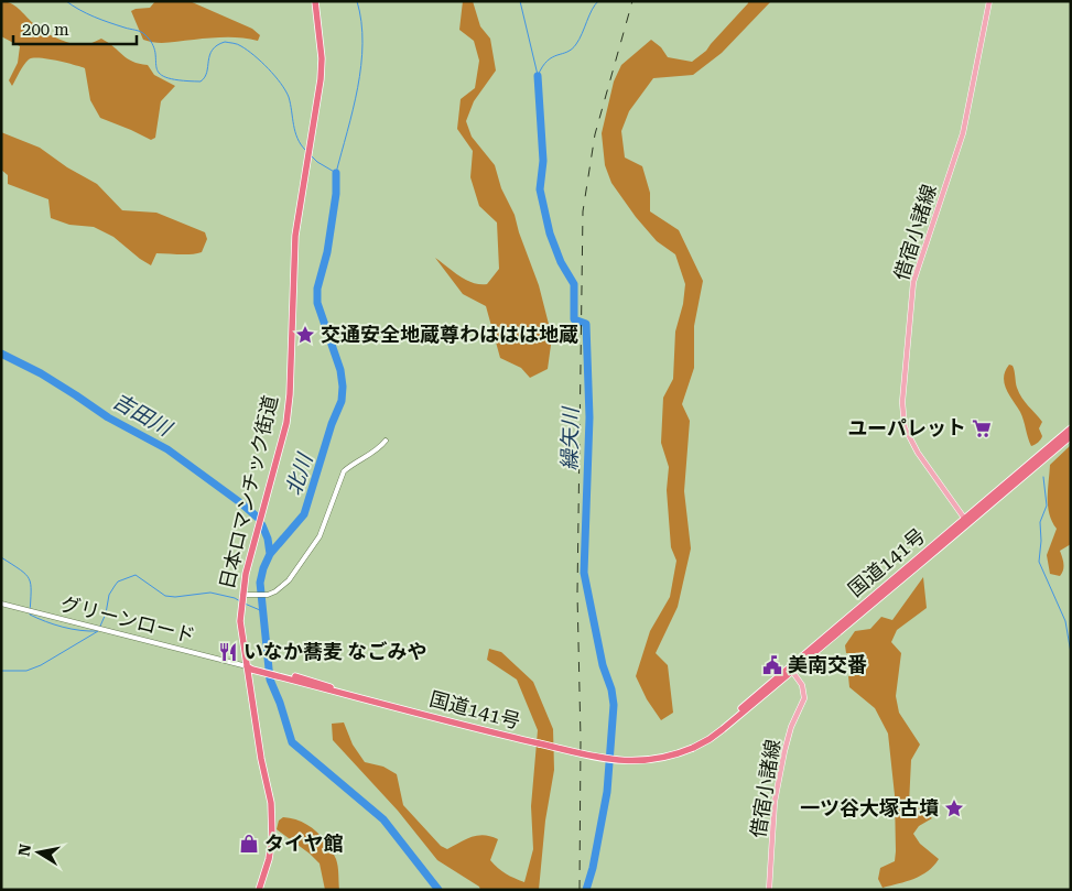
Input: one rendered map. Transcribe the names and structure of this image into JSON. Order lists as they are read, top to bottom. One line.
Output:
{"streets":{"highway":["日本ロマンチック街道","国道141号"],"main road":["借宿小諸線"],"street":["グリーンロード"]},"crossings":[["借宿小諸線","国道141号"],["日本ロマンチック街道","国道141号"],["日本ロマンチック街道","グリーンロード"],["国道141号","グリーンロード"]],"water":["吉田川","繰矢川","北川"],"places":{"place":["交通安全地蔵尊わははは地蔵","一ツ谷大塚古墳"],"supermarket":["ユーパレット"],"restaurant":["いなか蕎麦 なごみや"],"public building":["美南交番"],"shop":["タイヤ館"]},"scale_bar":"200 m","north":"left"}
